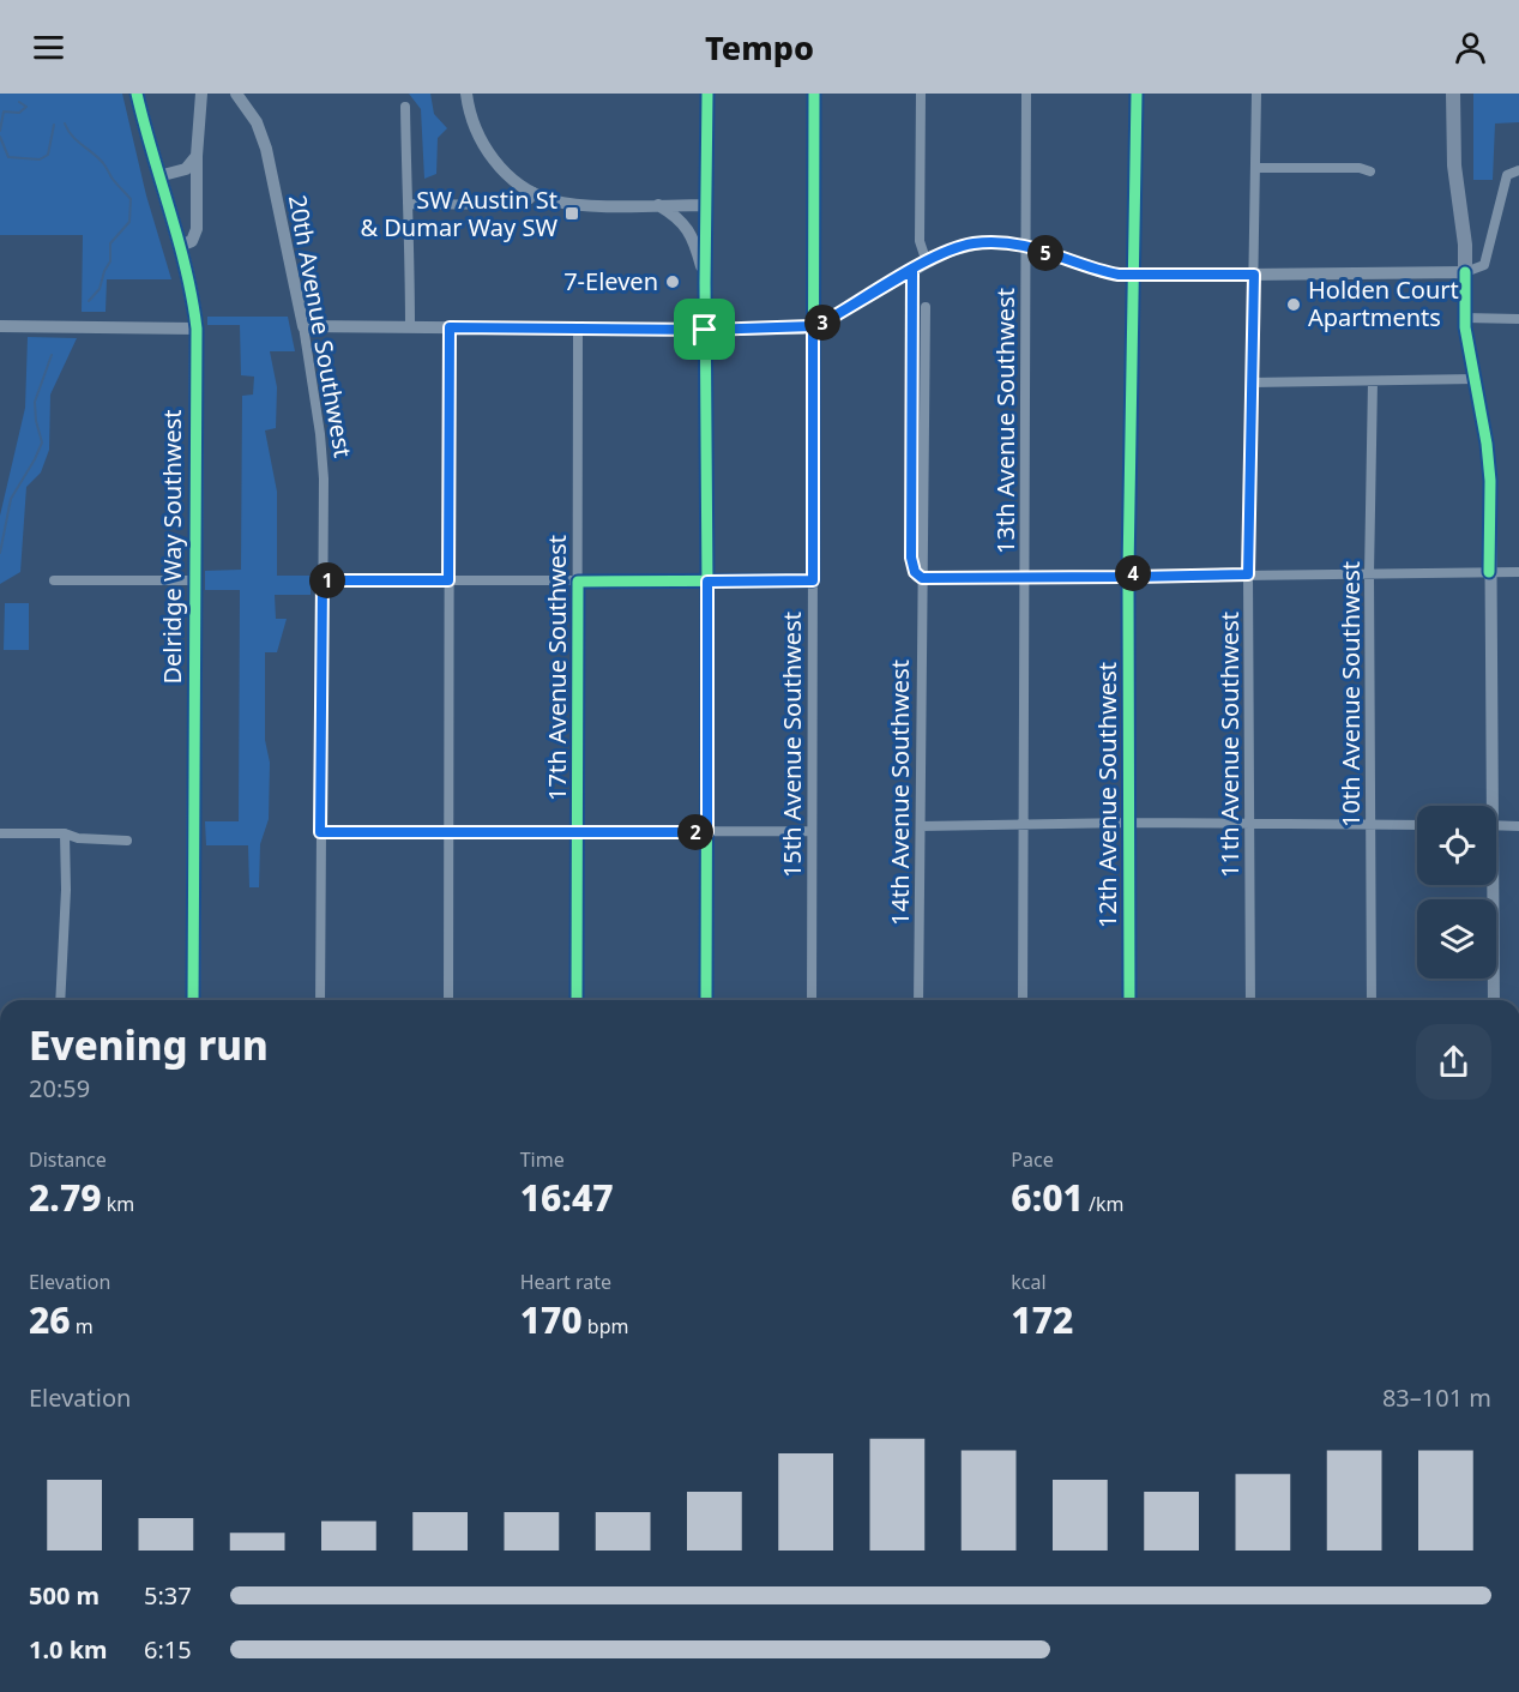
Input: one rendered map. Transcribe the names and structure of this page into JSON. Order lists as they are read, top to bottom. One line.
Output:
{"streets":{"main road":["Delridge Way Southwest"],"street":["20th Avenue Southwest","13th Avenue Southwest","17th Avenue Southwest","10th Avenue Southwest","15th Avenue Southwest","11th Avenue Southwest","14th Avenue Southwest","12th Avenue Southwest"]},"places":{"transit":["SW Austin St & Dumar Way SW"],"other":["7-Eleven","Holden Court Apartments"]},"page":{"header":"Tempo","pins":["5","3","4","1","2"],"heading":["Evening run","20:59"],"stats":[["Distance","2.79 km"],["Time","16:47"],["Pace","6:01 /km"],["Elevation","26 m"],["Heart rate","170 bpm"],["kcal","172"]],"chart":["Elevation","83–101 m"],"list":[{"name":"500 m","note":"5:37"},{"name":"1.0 km","note":"6:15"}]}}
